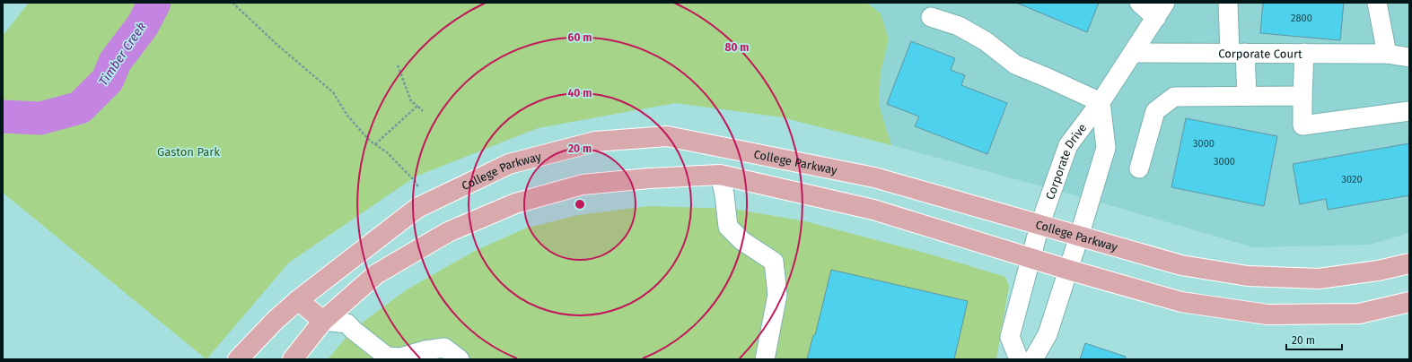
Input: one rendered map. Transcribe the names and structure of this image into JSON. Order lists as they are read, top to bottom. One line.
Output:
{"streets":{"main road":["College Parkway"],"street":["Corporate Court","Corporate Drive"]},"crossings":[["Corporate Court","Corporate Drive"],["College Parkway","Corporate Drive"]],"water":["Timber Creek"],"parks":["Gaston Park"],"house_numbers":["2800","3000","3000","3020"],"scale_bar":"20 m","rings":["60 m","80 m","40 m","20 m"]}
